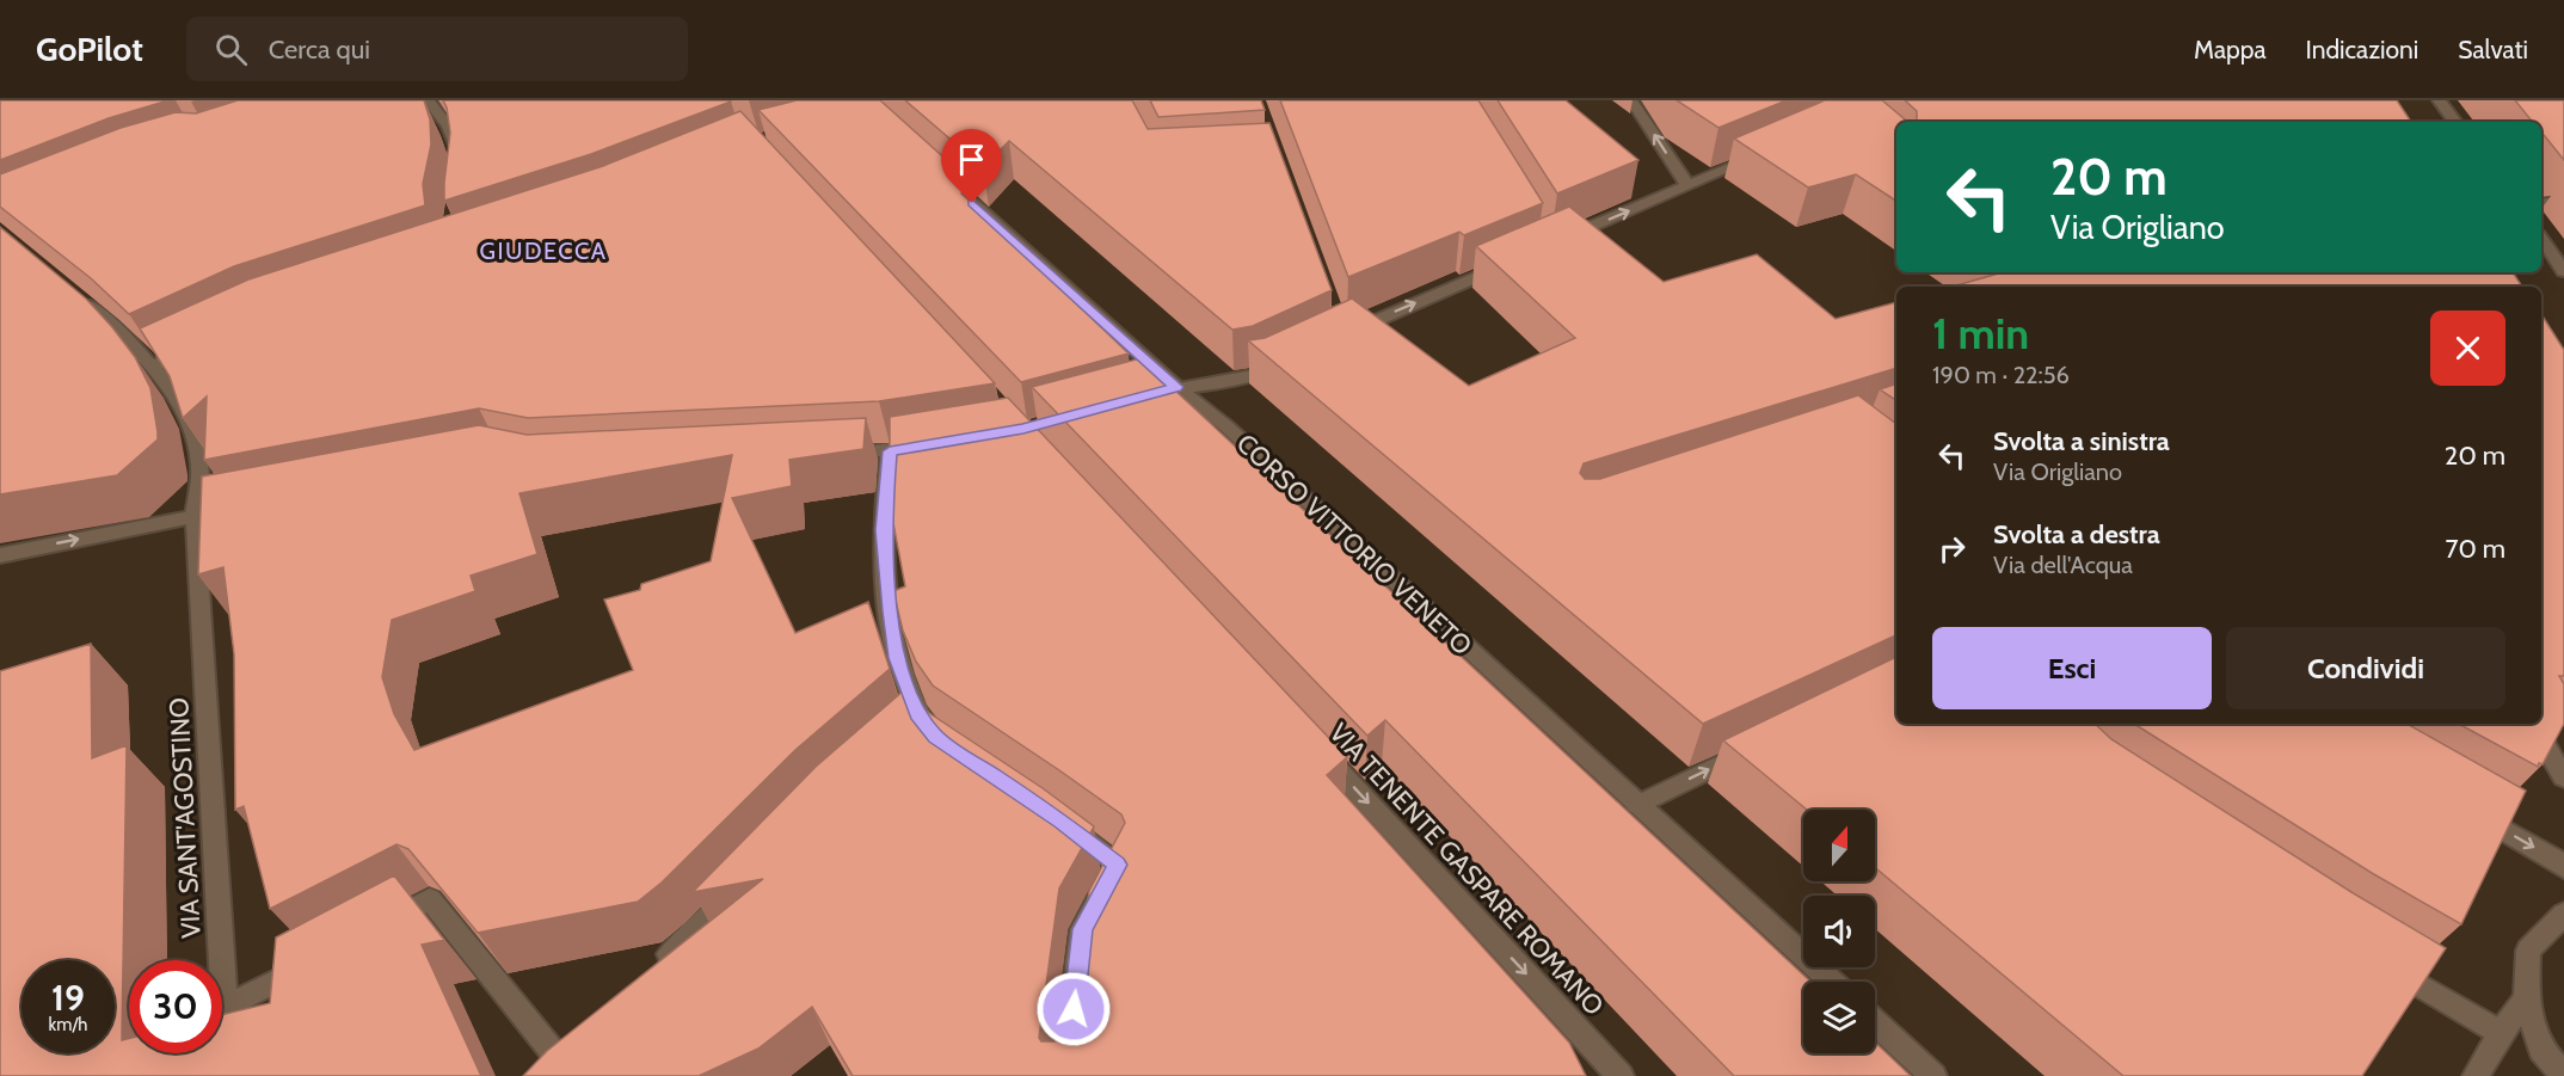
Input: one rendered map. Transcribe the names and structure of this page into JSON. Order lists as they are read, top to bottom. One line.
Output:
{"streets":{"street":["CORSO VITTORIO VENETO","VIA SANT'AGOSTINO","VIA TENENTE GASPARE ROMANO"]},"one_way":["VIA TENENTE GASPARE ROMANO"],"districts":["GIUDECCA"],"north":"top","page":{"header":"GoPilot","search":"Cerca qui","nav":["Mappa","Indicazioni","Salvati"],"turn":["20 m","Via Origliano"],"heading":["1 min","190 m · 22:56"],"list":[{"name":"Svolta a sinistra","note":"Via Origliano","value":"20 m"},{"name":"Svolta a destra","note":"Via dell'Acqua","value":"70 m"}],"buttons":["Esci","Condividi"],"speed":"19 km/h","limit":"30"}}
